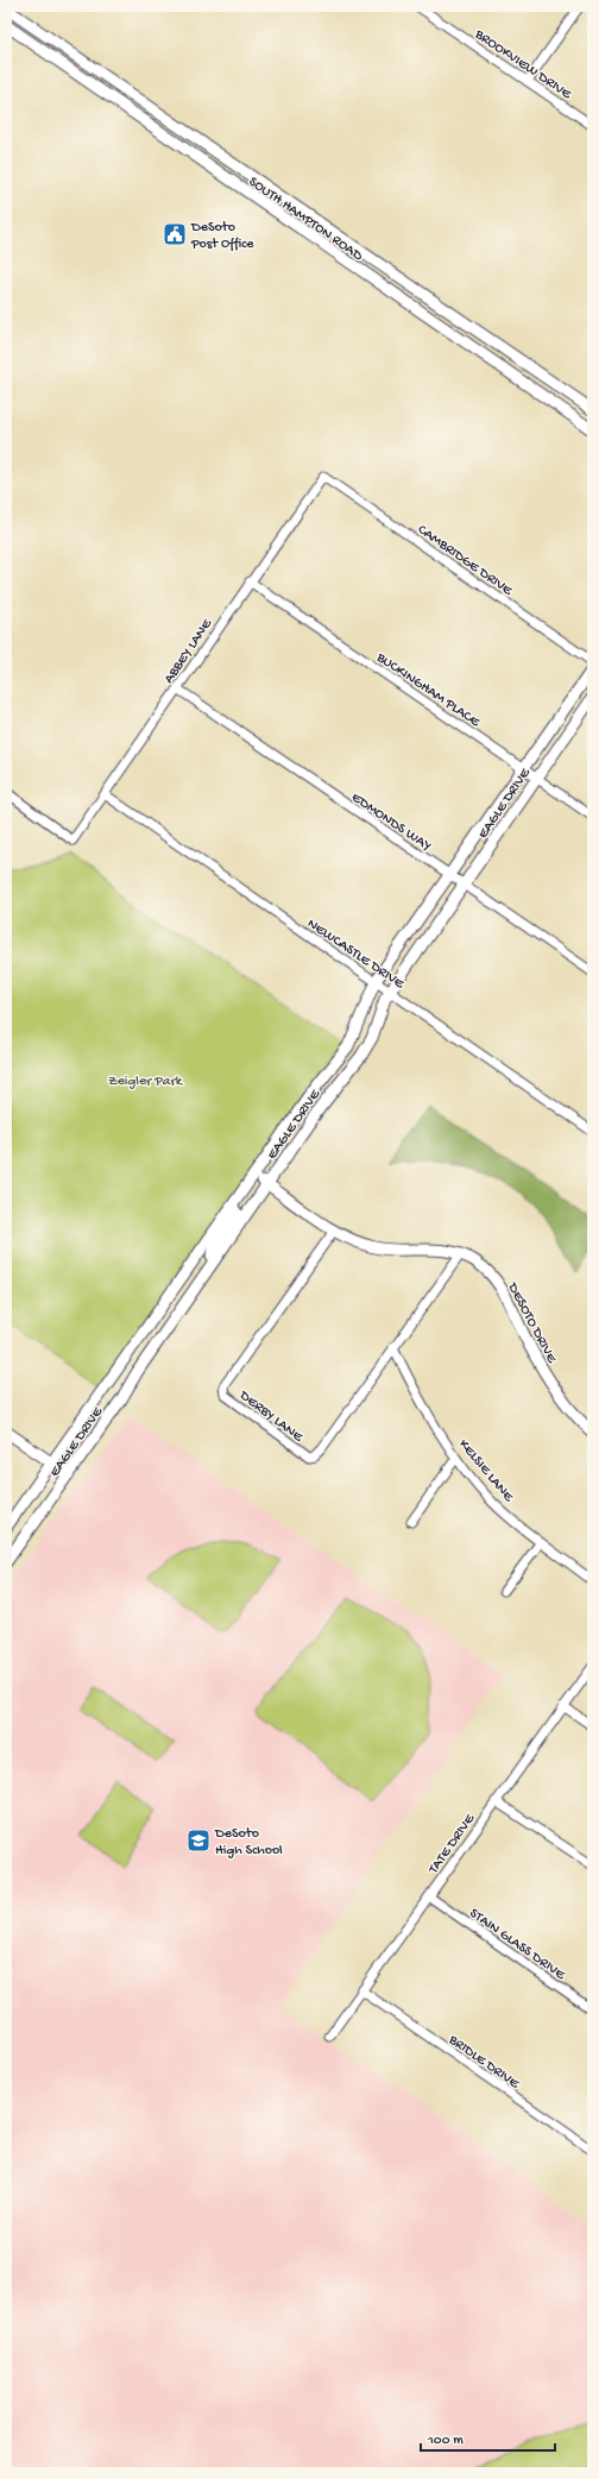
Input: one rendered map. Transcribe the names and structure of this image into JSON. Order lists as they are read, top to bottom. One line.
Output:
{"streets":{"street":["BROOKVIEW DRIVE","SOUTH HAMPTON ROAD","CAMBRIDGE DRIVE","ABBEY LANE","BUCKINGHAM PLACE","EAGLE DRIVE","EDMONDS WAY","NEWCASTLE DRIVE","DESOTO DRIVE","DERBY LANE","KELSIE LANE","TATE DRIVE","STAIN GLASS DRIVE","BRIDLE DRIVE"]},"crossings":[["CAMBRIDGE DRIVE","ABBEY LANE"],["ABBEY LANE","BUCKINGHAM PLACE"],["ABBEY LANE","EDMONDS WAY"],["ABBEY LANE","NEWCASTLE DRIVE"],["BUCKINGHAM PLACE","EAGLE DRIVE"],["EAGLE DRIVE","EDMONDS WAY"],["EAGLE DRIVE","NEWCASTLE DRIVE"],["EAGLE DRIVE","DESOTO DRIVE"],["DESOTO DRIVE","DERBY LANE"],["DERBY LANE","KELSIE LANE"],["TATE DRIVE","STAIN GLASS DRIVE"],["TATE DRIVE","BRIDLE DRIVE"]],"parks":["Zeigler Park"],"places":{"public building":["DeSoto Post Office"],"school or university":["DeSoto High School"]},"scale_bar":"100 m"}
